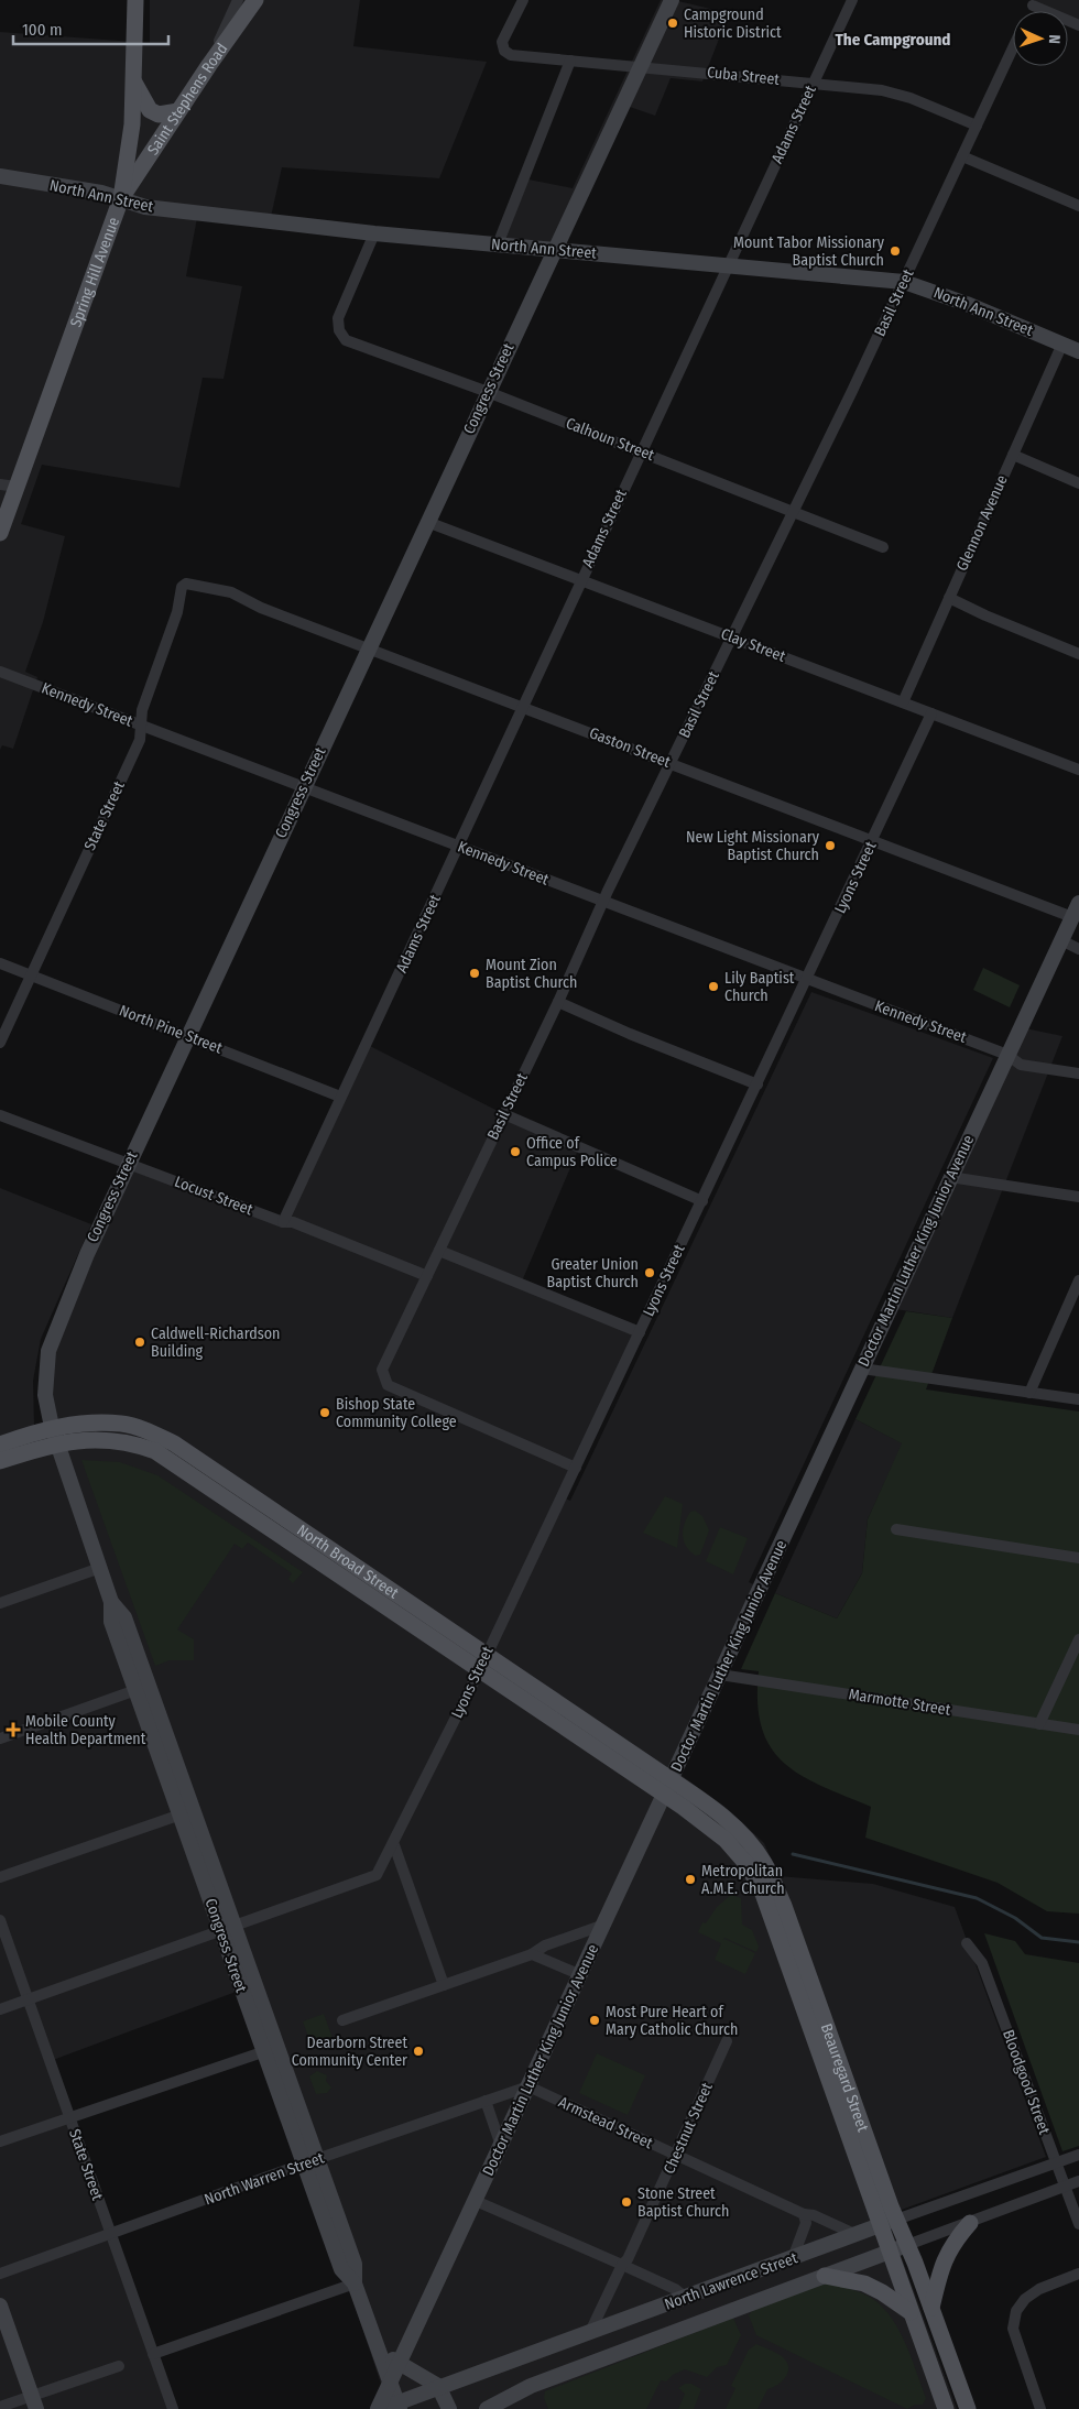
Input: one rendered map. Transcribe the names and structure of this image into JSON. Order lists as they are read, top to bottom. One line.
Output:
{"streets":{"main road":["Saint Stephens Road","Spring Hill Avenue","North Broad Street","Beauregard Street"],"street":["Cuba Street","Adams Street","North Ann Street","Basil Street","Congress Street","Calhoun Street","Glennon Avenue","Clay Street","Kennedy Street","Gaston Street","State Street","Lyons Street","North Pine Street","Locust Street","Doctor Martin Luther King Junior Avenue","Marmotte Street","Bloodgood Street","Armstead Street","Chestnut Street","North Warren Street","North Lawrence Street"]},"crossings":[["Cuba Street","Adams Street"],["Cuba Street","Basil Street"],["Cuba Street","Congress Street"],["Saint Stephens Road","North Ann Street"],["Saint Stephens Road","Spring Hill Avenue"],["Adams Street","North Ann Street"],["Adams Street","Calhoun Street"],["Adams Street","Clay Street"],["Adams Street","Kennedy Street"],["Adams Street","Gaston Street"],["Adams Street","North Pine Street"],["North Ann Street","Spring Hill Avenue"],["North Ann Street","Basil Street"],["North Ann Street","Congress Street"],["North Ann Street","Calhoun Street"],["North Ann Street","Glennon Avenue"],["Basil Street","Calhoun Street"],["Basil Street","Clay Street"],["Basil Street","Kennedy Street"],["Basil Street","Gaston Street"],["Basil Street","Lyons Street"],["Basil Street","Locust Street"],["Congress Street","Calhoun Street"],["Congress Street","Clay Street"],["Congress Street","Kennedy Street"],["Congress Street","Gaston Street"],["Congress Street","Lyons Street"],["Congress Street","North Pine Street"],["Congress Street","Locust Street"],["Congress Street","Doctor Martin Luther King Junior Avenue"],["Congress Street","North Broad Street"],["Congress Street","North Warren Street"],["Congress Street","North Lawrence Street"],["Glennon Avenue","Clay Street"],["Clay Street","Lyons Street"],["Kennedy Street","State Street"],["Kennedy Street","Lyons Street"],["Kennedy Street","Doctor Martin Luther King Junior Avenue"],["Gaston Street","State Street"],["Gaston Street","Lyons Street"],["Gaston Street","Doctor Martin Luther King Junior Avenue"],["State Street","Lyons Street"],["State Street","North Pine Street"],["State Street","North Warren Street"],["Lyons Street","North Broad Street"],["Doctor Martin Luther King Junior Avenue","North Broad Street"],["Doctor Martin Luther King Junior Avenue","Marmotte Street"],["Doctor Martin Luther King Junior Avenue","Beauregard Street"],["Doctor Martin Luther King Junior Avenue","Armstead Street"],["Doctor Martin Luther King Junior Avenue","North Warren Street"],["North Broad Street","Beauregard Street"],["Beauregard Street","North Lawrence Street"],["Bloodgood Street","North Lawrence Street"],["Armstead Street","Chestnut Street"],["Armstead Street","North Warren Street"],["Armstead Street","North Lawrence Street"],["Chestnut Street","North Lawrence Street"]],"districts":["The Campground"],"places":{"other":["Campground Historic District","Mount Tabor Missionary Baptist Church","New Light Missionary Baptist Church","Mount Zion Baptist Church","Lily Baptist Church","Office of Campus Police","Greater Union Baptist Church","Caldwell-Richardson Building","Bishop State Community College","Metropolitan A.M.E. Church","Most Pure Heart of Mary Catholic Church","Dearborn Street Community Center","Stone Street Baptist Church"],"health":["Mobile County Health Department"]},"scale_bar":"100 m","north":"right"}
